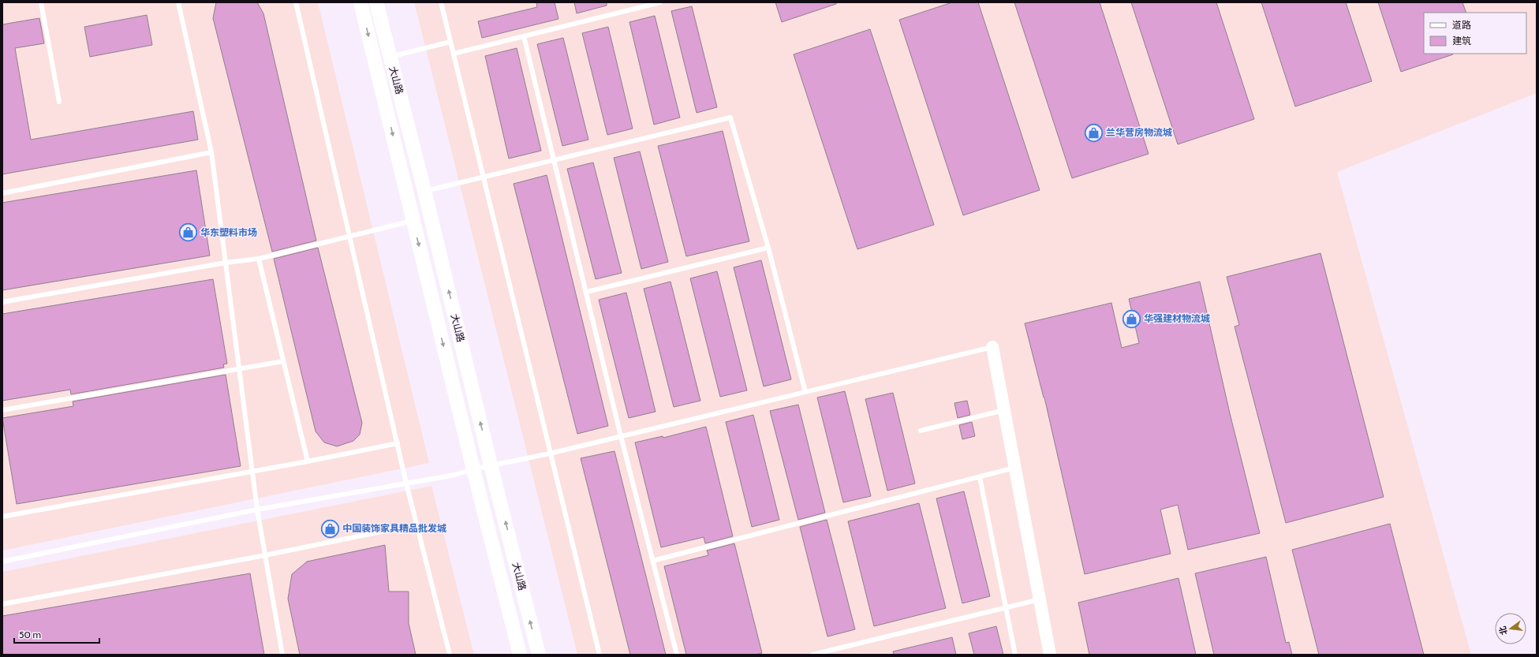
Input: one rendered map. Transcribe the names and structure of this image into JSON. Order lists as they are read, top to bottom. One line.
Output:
{"streets":{"main road":["大山路"]},"places":{"shop":["兰华营房物流城","华东塑料市场","华强建材物流城","中国装饰家具精品批发城"]},"legend":["道路","建筑"],"scale_bar":"50 m","north":"left"}
